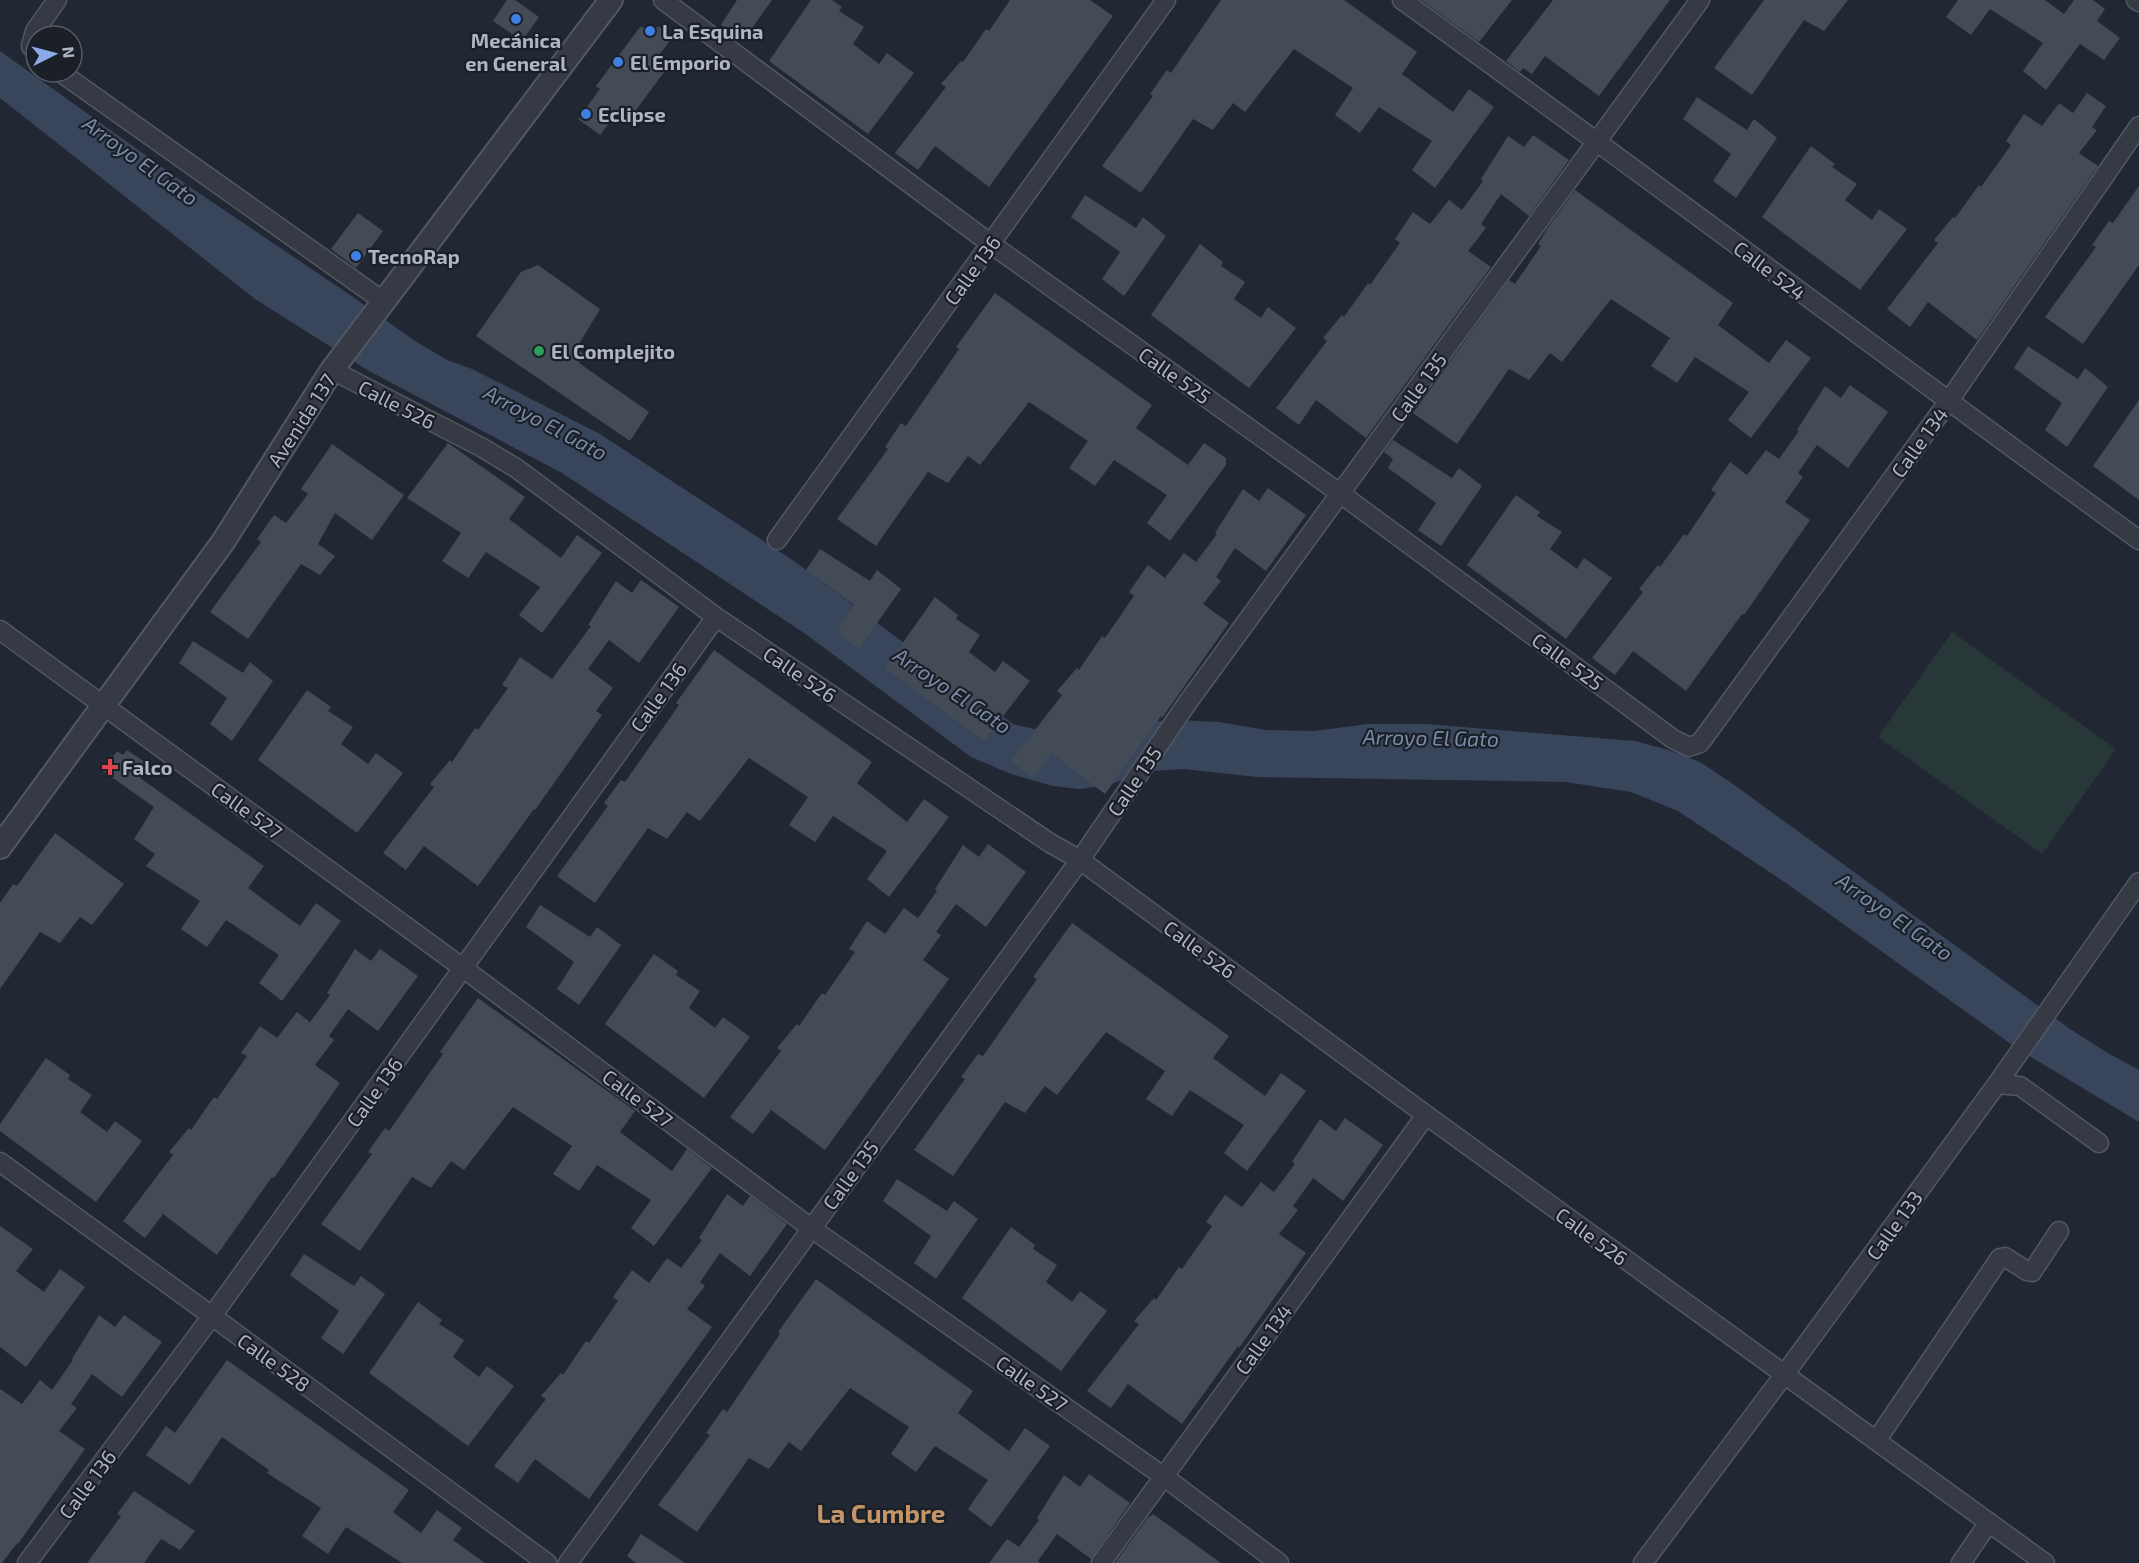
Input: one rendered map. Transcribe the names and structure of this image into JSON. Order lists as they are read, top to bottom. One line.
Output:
{"streets":{"street":["Calle 136","Calle 524","Calle 525","Calle 135","Calle 526","Avenida 137","Calle 134","Calle 527","Calle 133","Calle 528"]},"crossings":[["Calle 136","Calle 525"],["Calle 136","Calle 526"],["Calle 136","Calle 527"],["Calle 136","Calle 528"],["Calle 524","Calle 135"],["Calle 524","Calle 134"],["Calle 525","Calle 135"],["Calle 525","Calle 134"],["Calle 135","Calle 526"],["Calle 135","Calle 527"],["Calle 526","Avenida 137"],["Calle 526","Calle 134"],["Calle 526","Calle 133"],["Avenida 137","Calle 527"],["Calle 134","Calle 527"]],"districts":["La Cumbre"],"water":["Arroyo El Gato"],"places":{"other":["Mecánica en General","La Esquina","El Emporio","Eclipse","TecnoRap","El Complejito"],"health":["Falco"]},"north":"right"}
